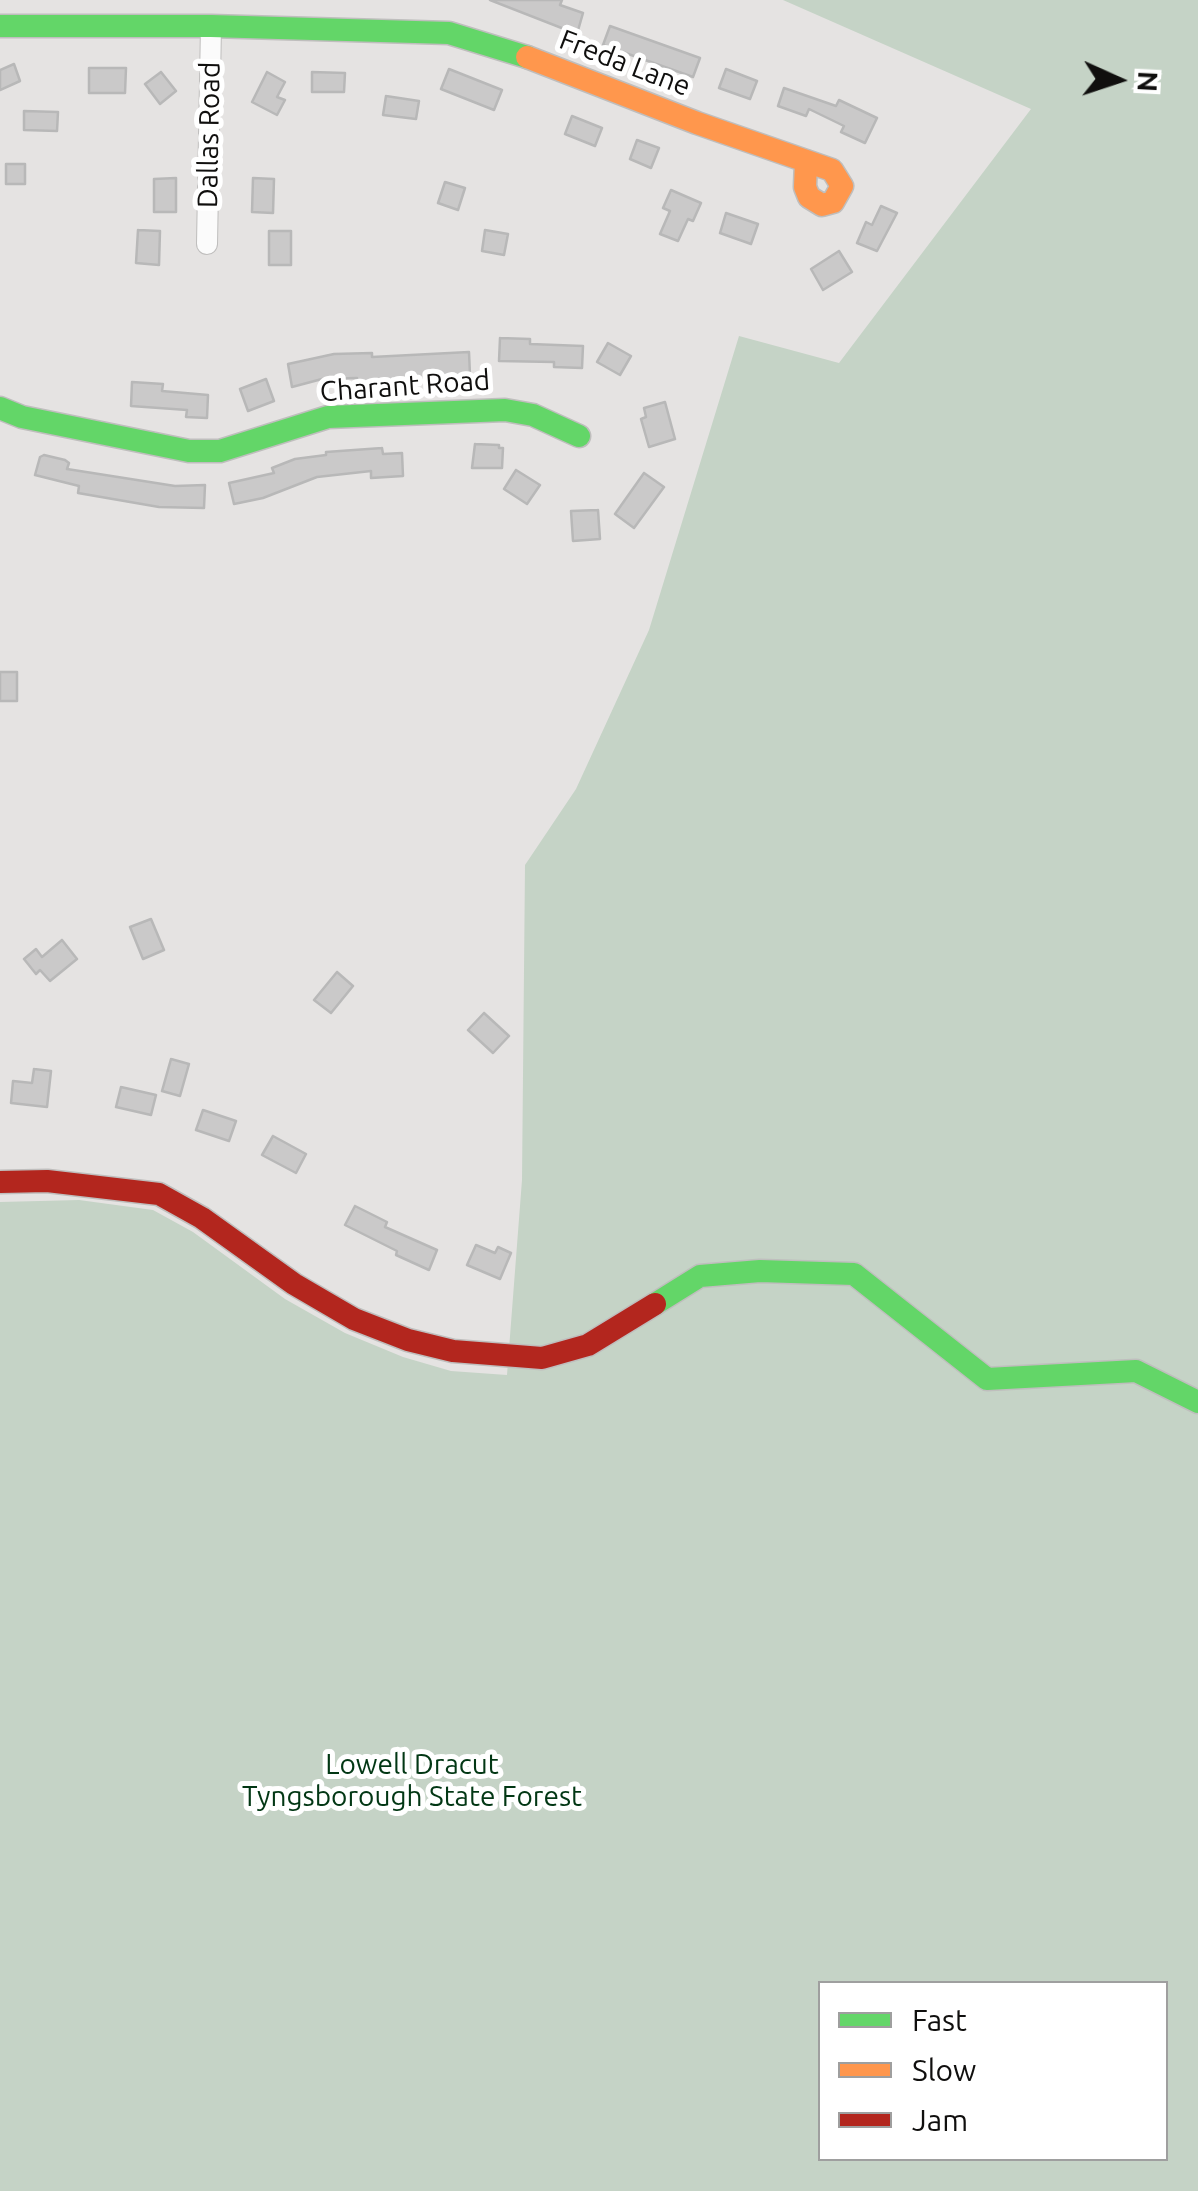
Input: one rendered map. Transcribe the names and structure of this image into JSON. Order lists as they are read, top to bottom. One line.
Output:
{"streets":{"street":["Freda Lane","Dallas Road","Charant Road"]},"crossings":[["Freda Lane","Dallas Road"]],"parks":["Lowell Dracut Tyngsborough State Forest"],"legend":["Fast","Slow","Jam"],"north":"right"}
